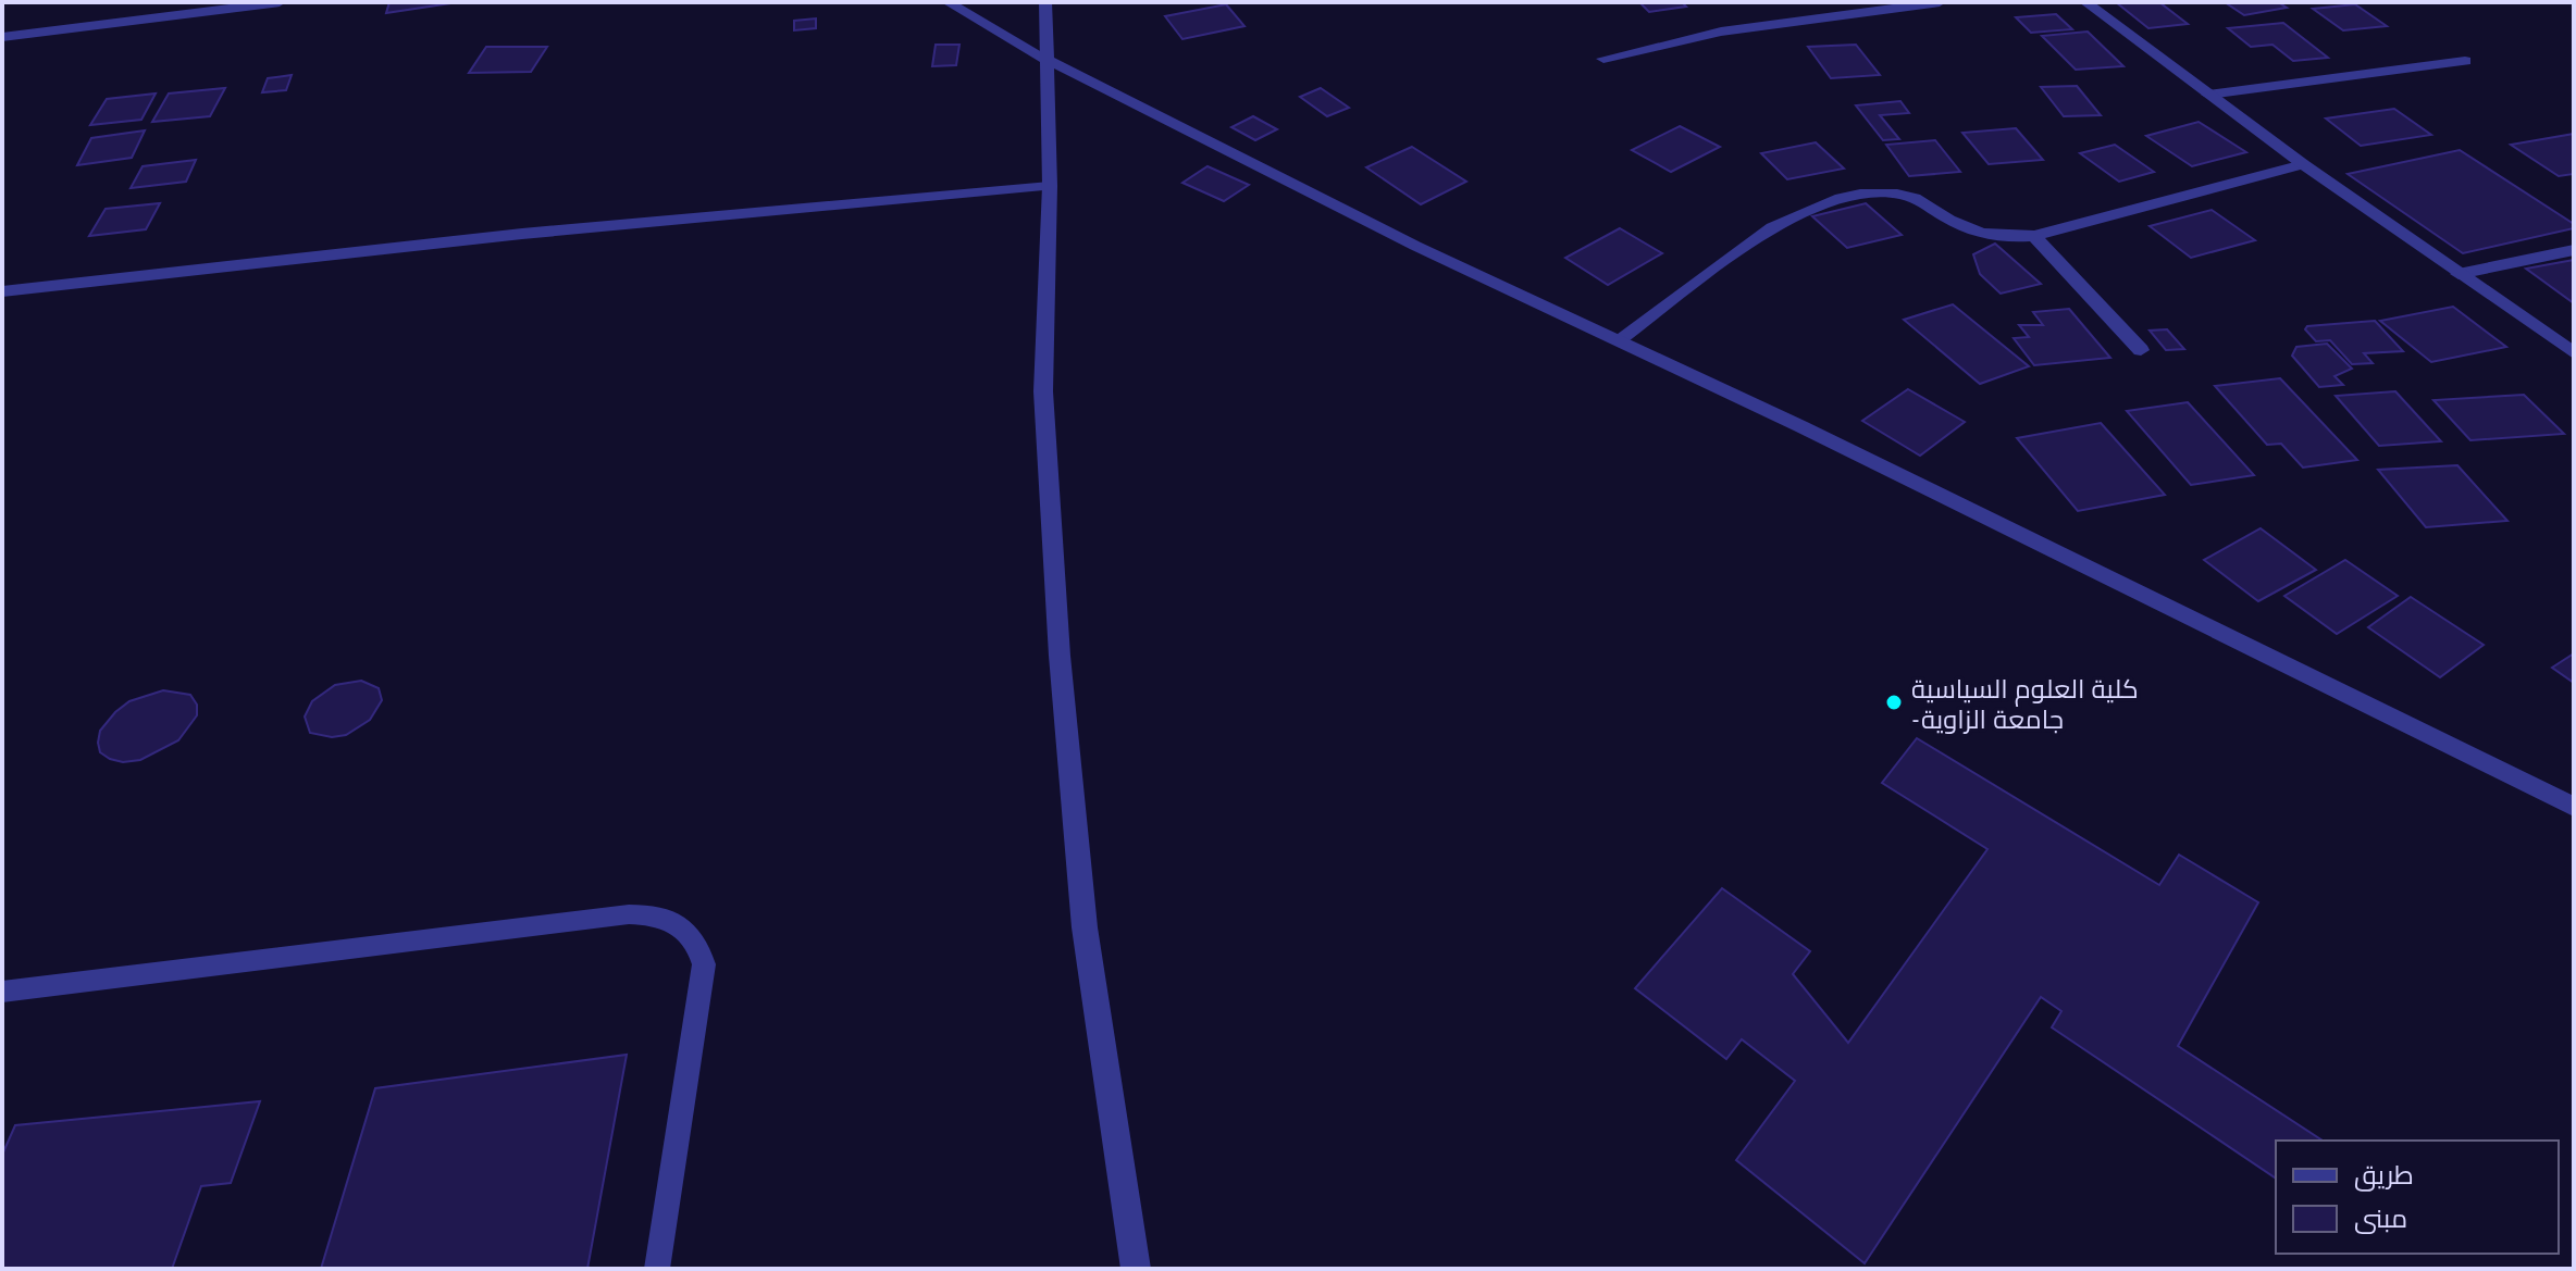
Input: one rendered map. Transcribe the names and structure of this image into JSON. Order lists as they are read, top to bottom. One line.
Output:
{"places":["كلية العلوم السياسية -جامعة الزاوية"],"legend":["طريق","مبنى"]}
